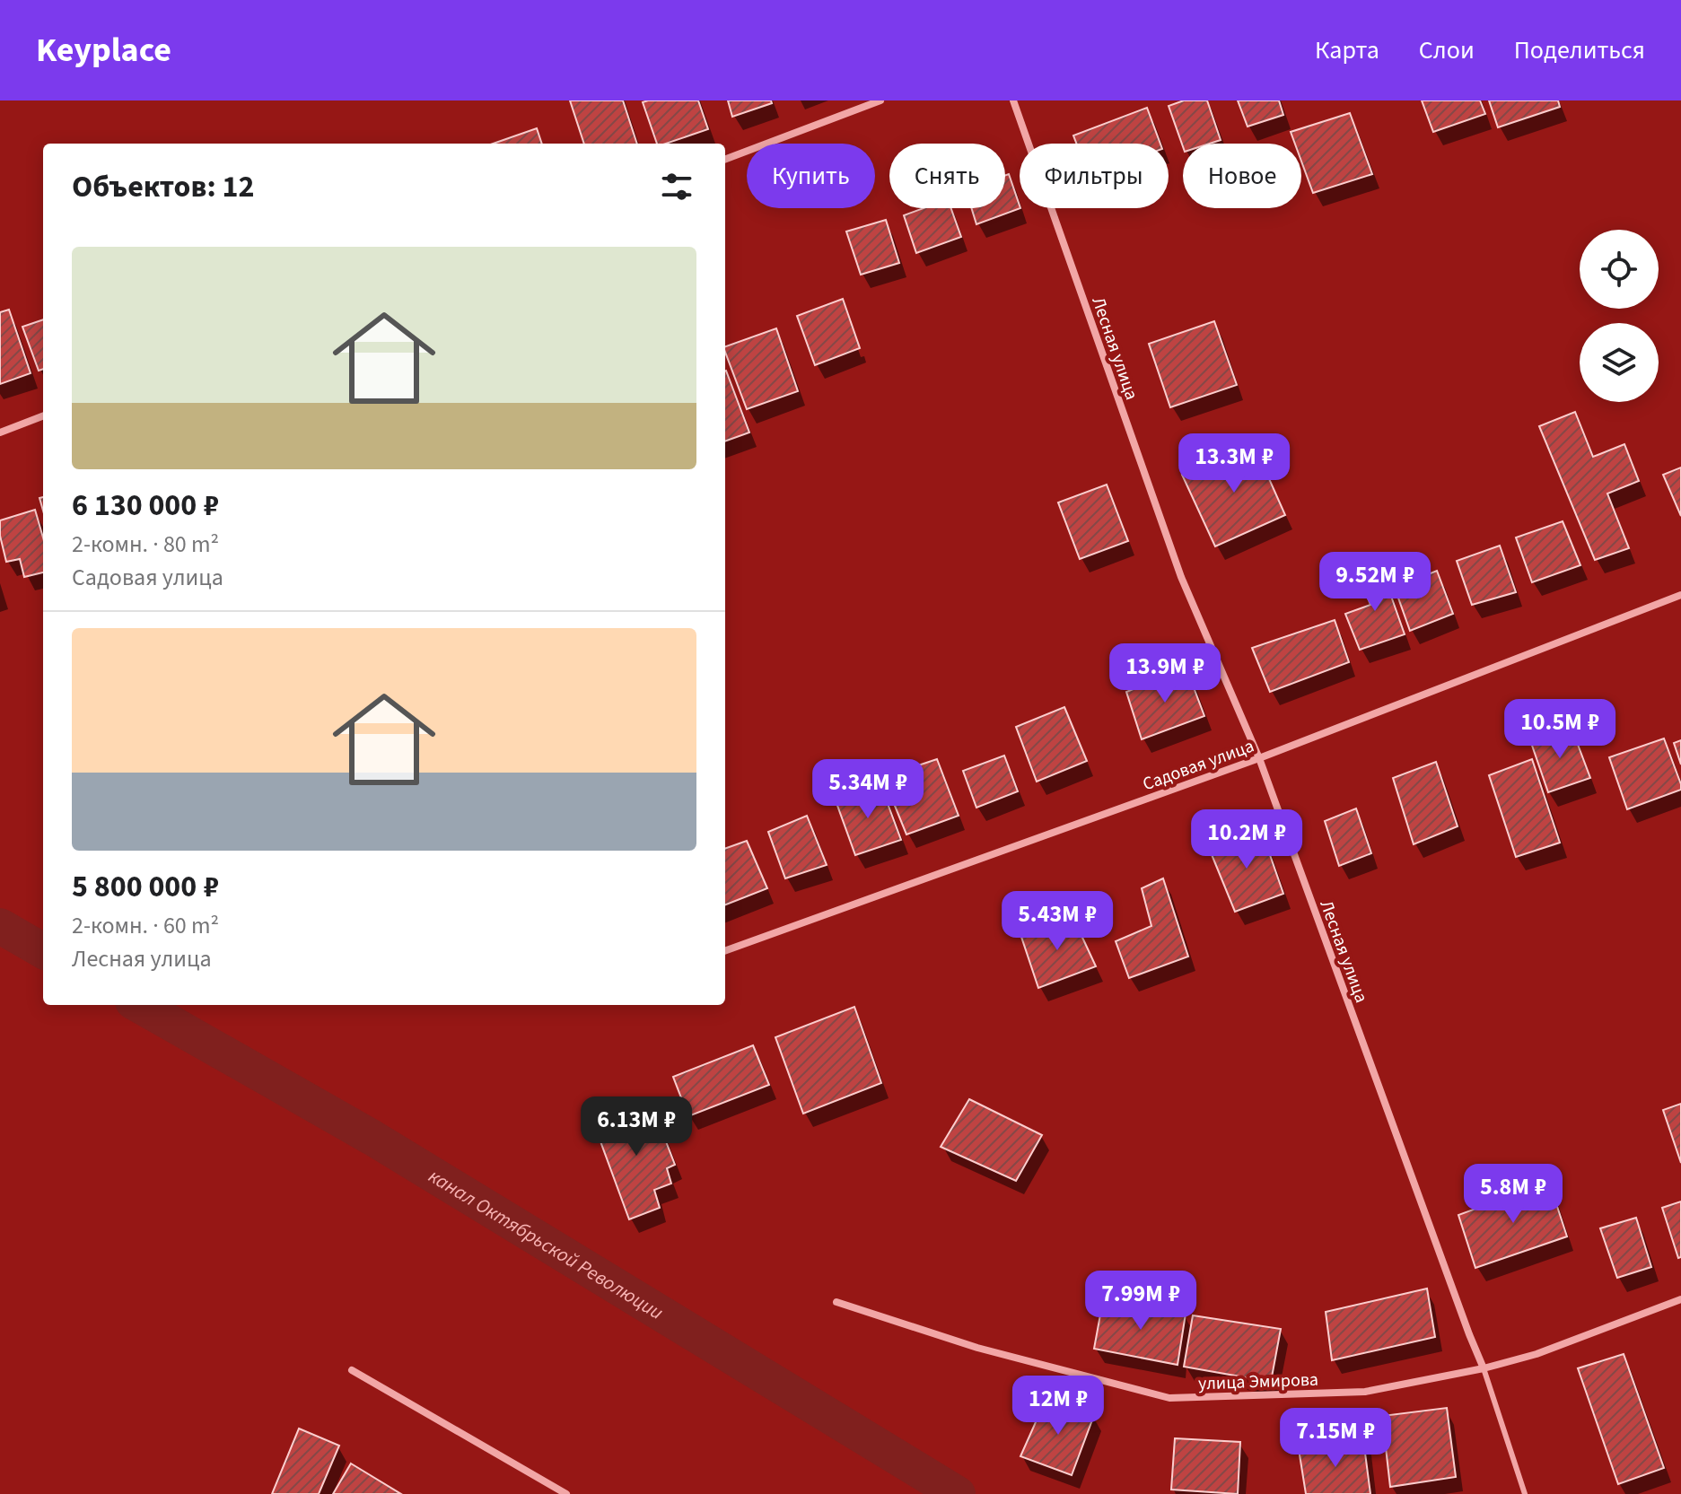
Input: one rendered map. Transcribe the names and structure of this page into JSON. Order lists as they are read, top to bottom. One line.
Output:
{"streets":{"street":["Лесная улица","Садовая улица","улица Эмирова"]},"crossings":[["Лесная улица","Садовая улица"],["Лесная улица","улица Эмирова"]],"water":["канал Октябрьской Революции"],"page":{"header":"Keyplace","nav":["Карта","Слои","Поделиться"],"chip":["Купить","Снять","Фильтры","Новое"],"heading":"Объектов: 12","list":[{"name":"6 130 000 ₽","note":"2-комн. · 80 m² · Садовая улица"},{"name":"5 800 000 ₽","note":"2-комн. · 60 m² · Лесная улица"}],"price":["13.3M ₽","9.52M ₽","13.9M ₽","10.5M ₽","5.34M ₽","10.2M ₽","5.43M ₽","6.13M ₽","5.8M ₽","7.99M ₽","12M ₽","7.15M ₽"]}}
